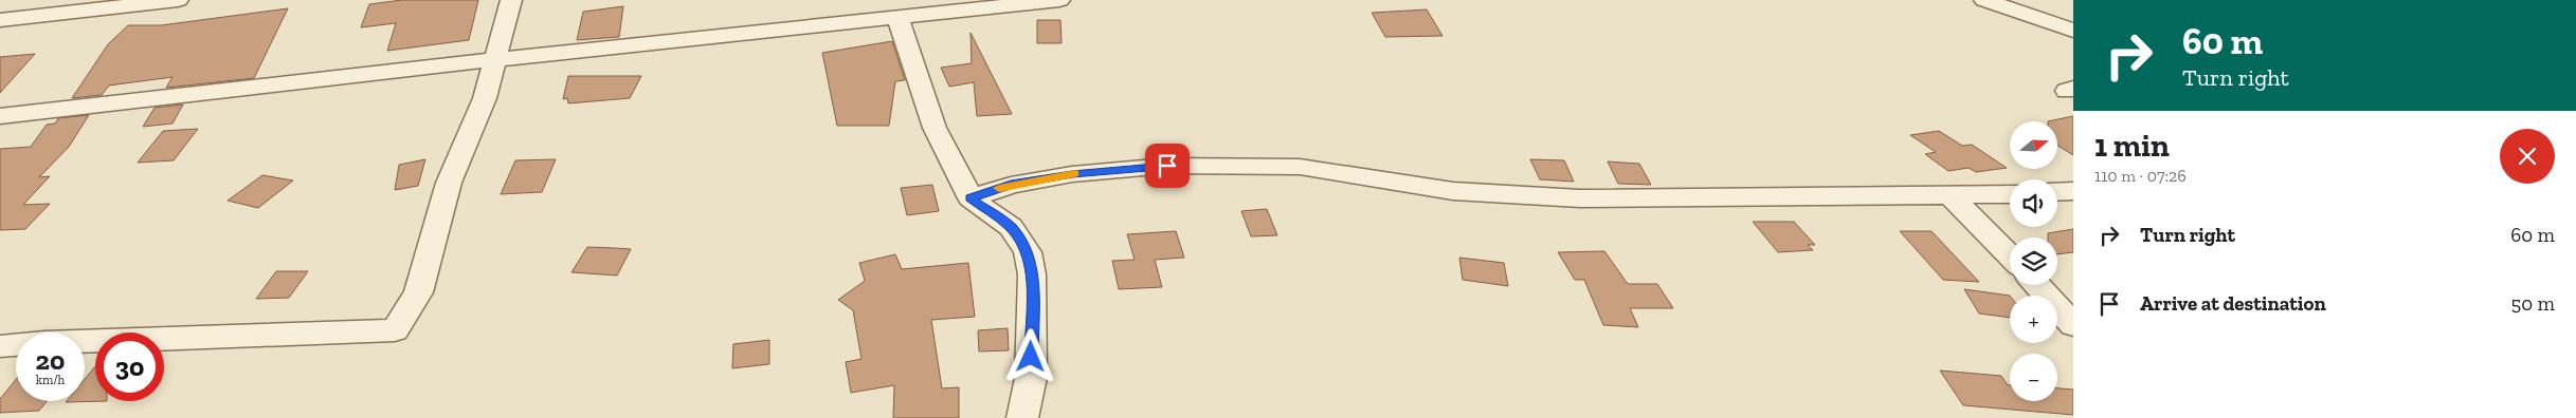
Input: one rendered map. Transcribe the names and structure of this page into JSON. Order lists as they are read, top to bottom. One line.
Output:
{"north":"right","page":{"turn":["60 m","Turn right"],"heading":["1 min","110 m · 07:26"],"map_buttons":["+","−"],"list":[{"name":"Turn right","value":"60 m"},{"name":"Arrive at destination","value":"50 m"}],"speed":"20 km/h","limit":"30"}}
